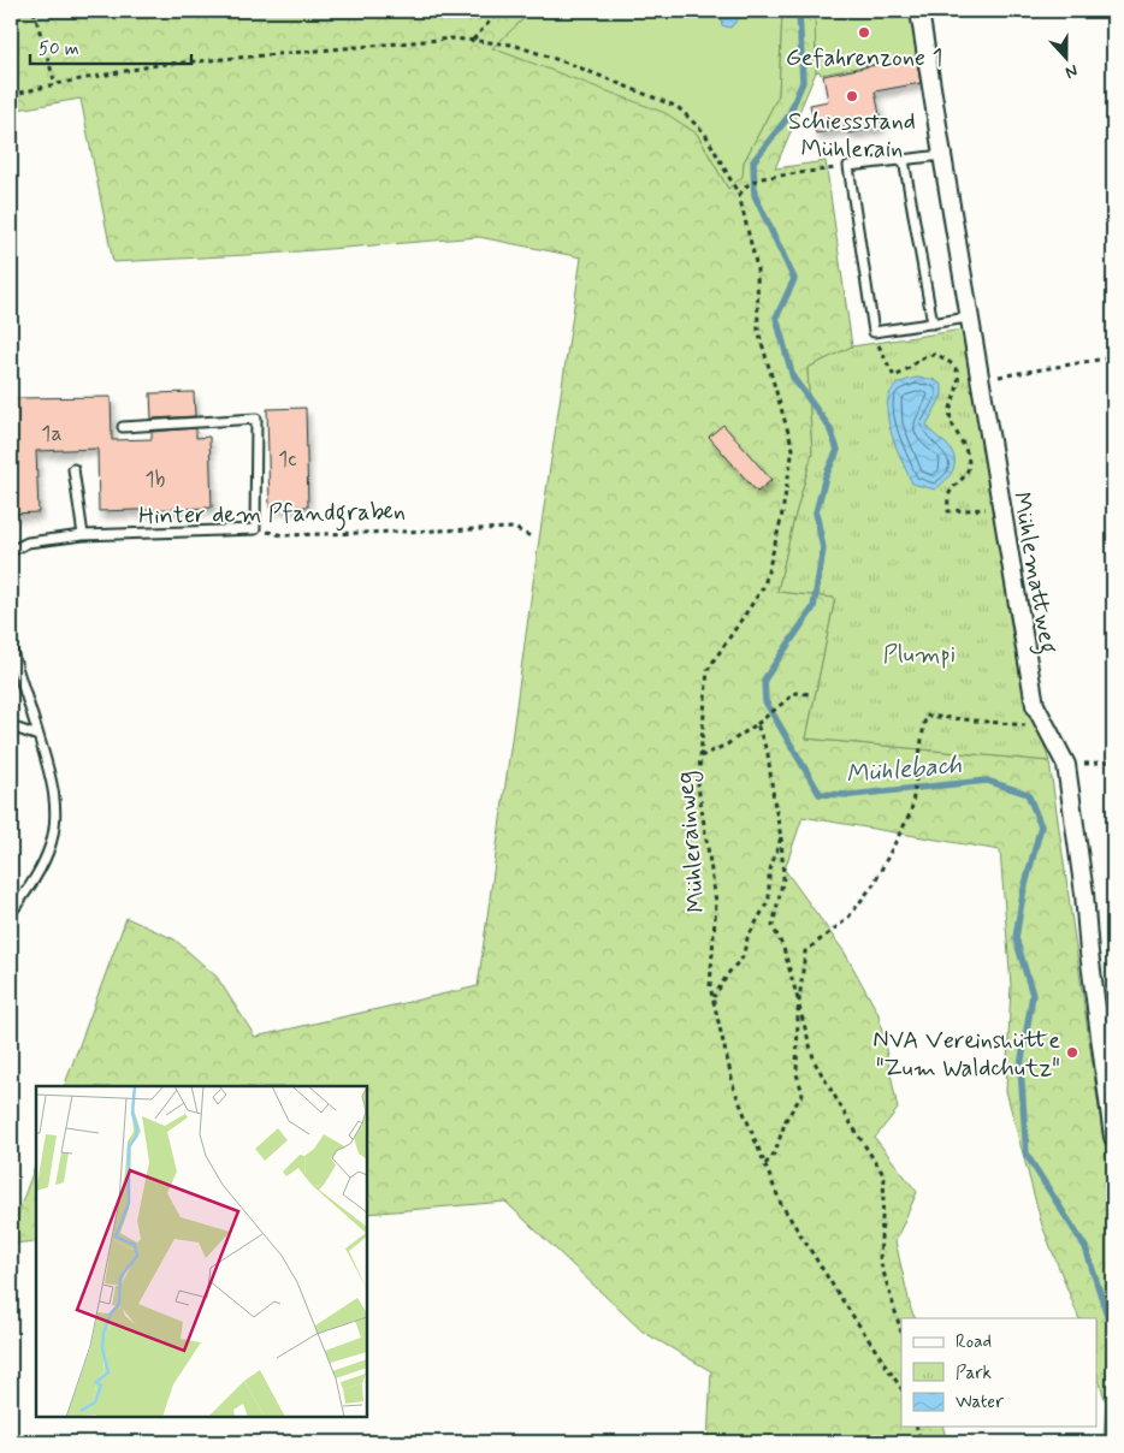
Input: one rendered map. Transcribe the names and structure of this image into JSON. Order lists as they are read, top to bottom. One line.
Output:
{"streets":{"street":["Mühlemattweg"],"lane":["Hinter dem Pfandgraben"],"path":["Mühlerainweg"]},"water":["Mühlebach"],"parks":["Plumpi"],"places":["Gefahrenzone 1","Schiessstand Mühlerain","NVA Vereinshütte \"Zum Waldchutz\""],"house_numbers":["1a","1c","1b"],"legend":["Road","Park","Water"],"scale_bar":"50 m","north":"bottom"}
